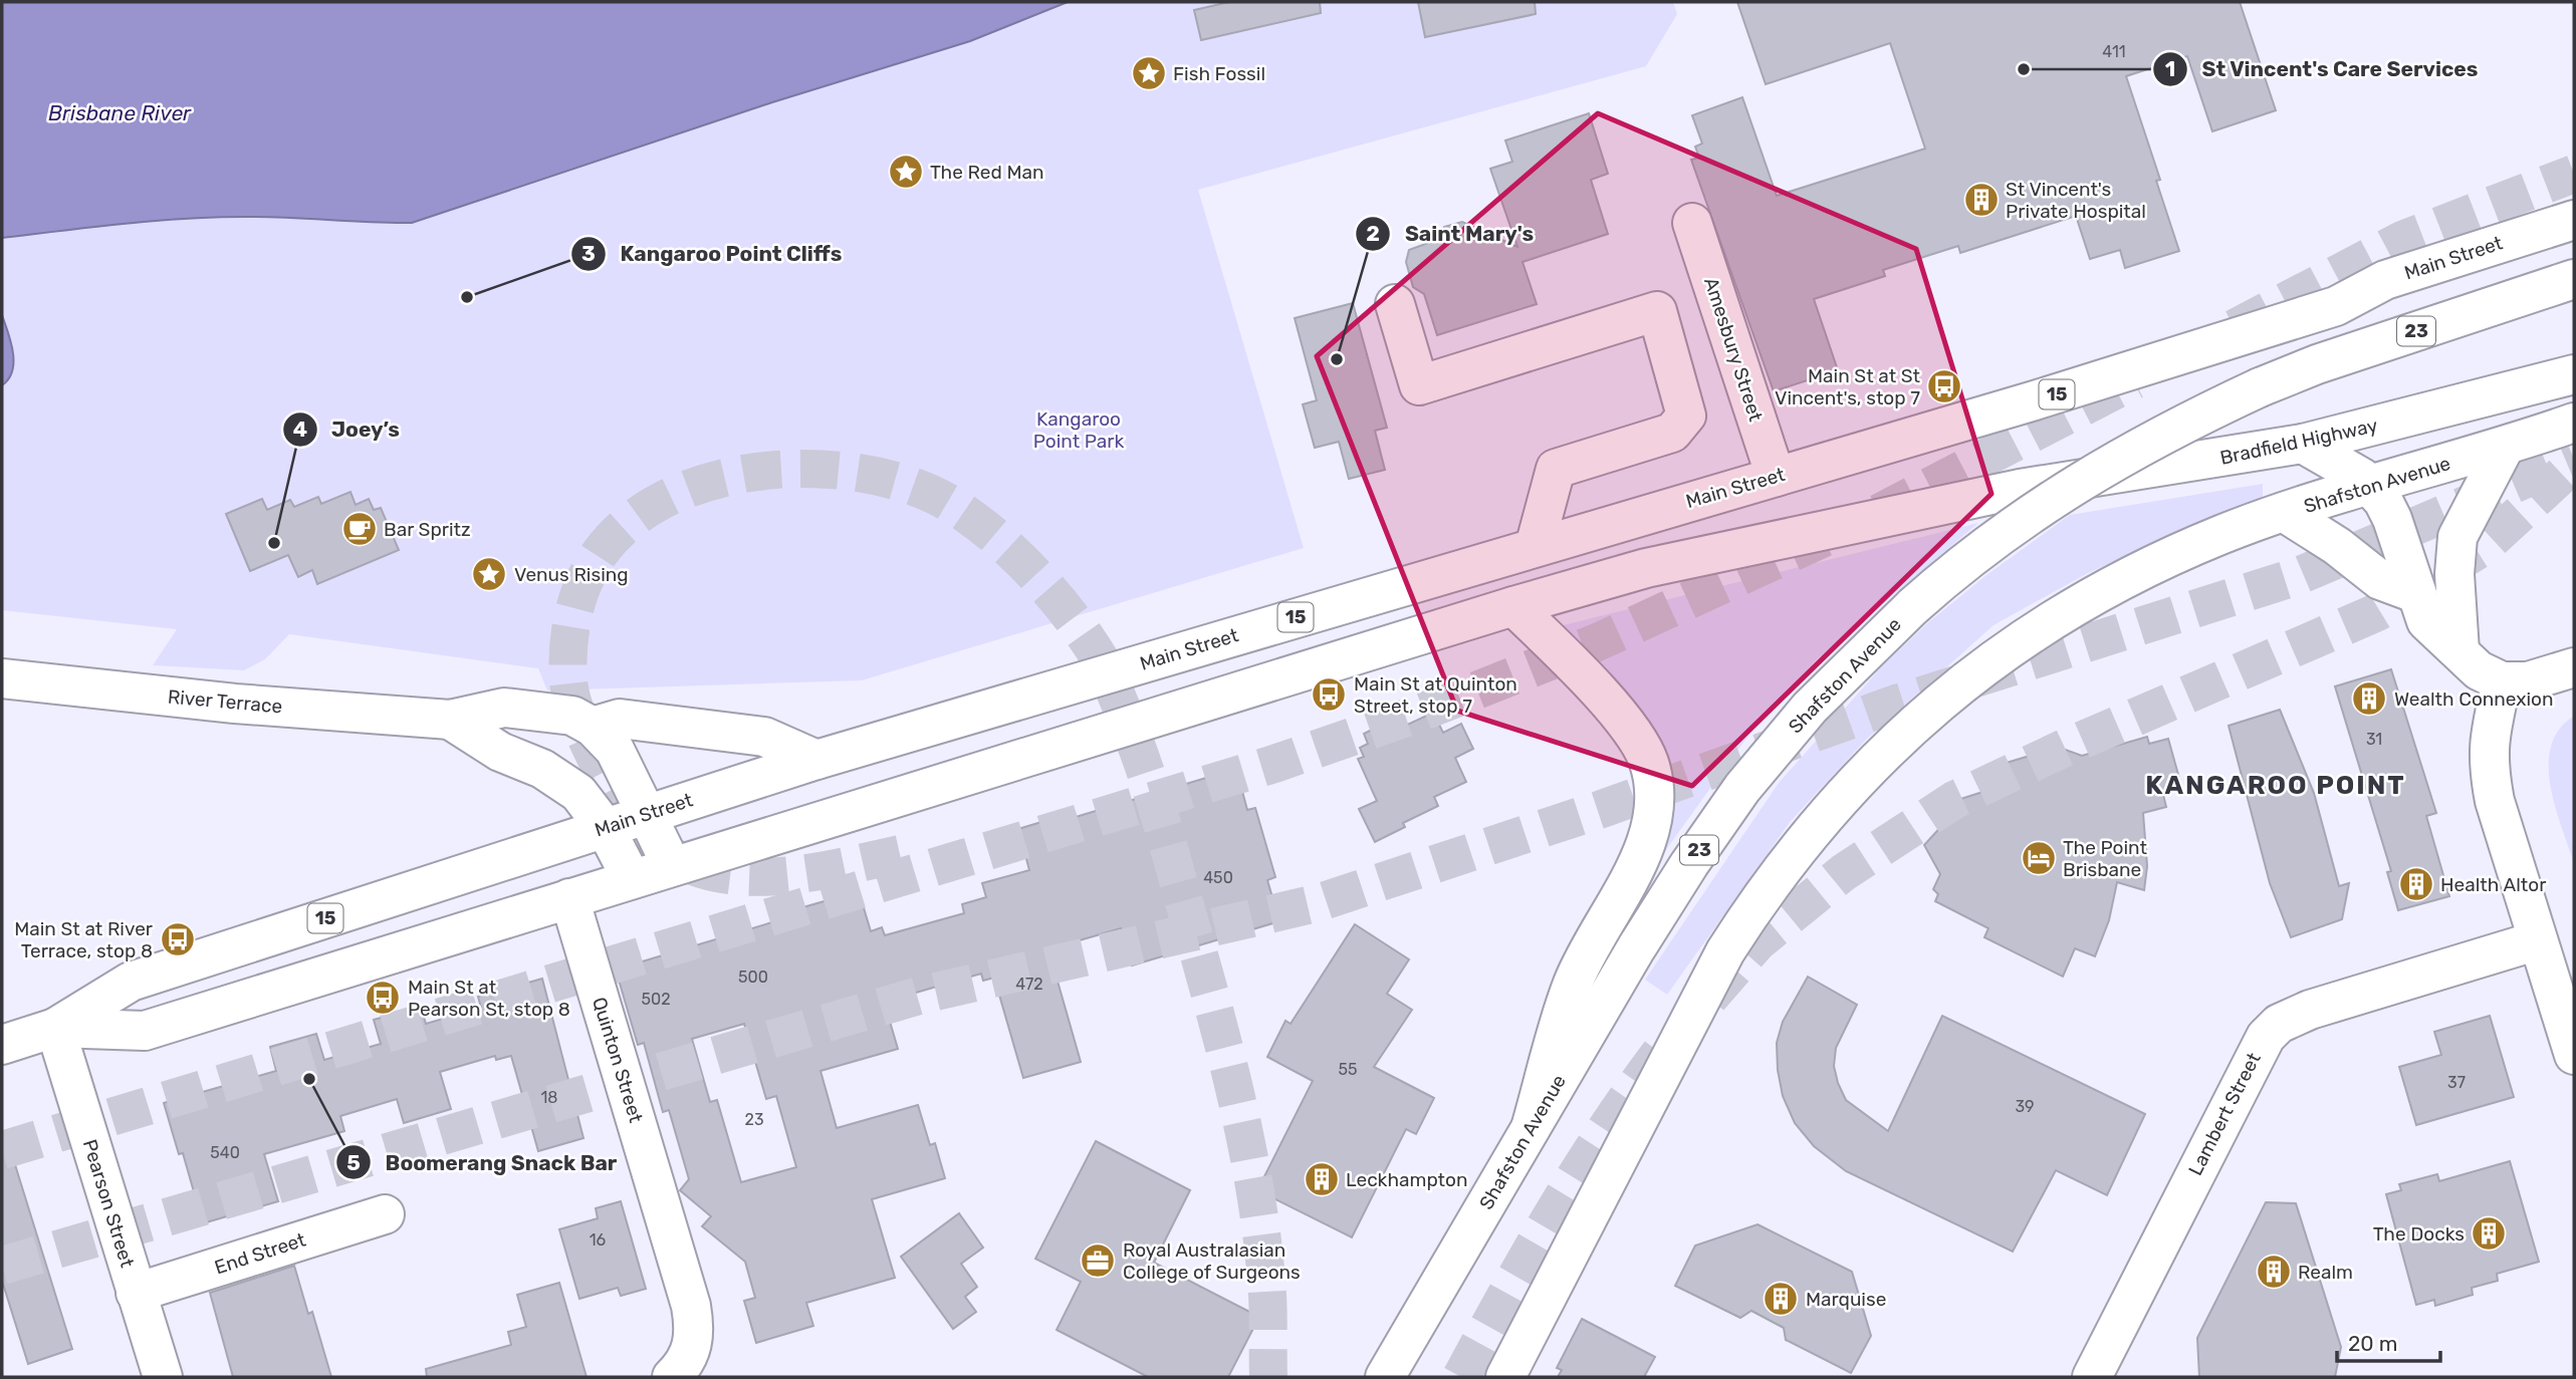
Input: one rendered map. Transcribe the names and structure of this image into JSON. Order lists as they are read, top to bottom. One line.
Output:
{"streets":{"main road":["Main Street","23","Amesbury Street","15","Bradfield Highway","Shafston Avenue","River Terrace","Quinton Street","Lambert Street","Pearson Street","End Street"]},"crossings":[["Main Street","Amesbury Street"],["Main Street","Bradfield Highway"],["Main Street","River Terrace"],["Main Street","Quinton Street"],["Main Street","Pearson Street"],["Pearson Street","End Street"]],"districts":["KANGAROO POINT"],"water":["Brisbane River"],"parks":["Kangaroo Point Park"],"places":{"other":["St Vincent's Care Services","Kangaroo Point Cliffs","Saint Mary's","Joey’s","Boomerang Snack Bar"],"place":["Fish Fossil","The Red Man","Venus Rising"],"building":["St Vincent's Private Hospital","Wealth Connexion","Health Altor","Leckhampton","The Docks","Realm","Marquise"],"bus stop":["Main St at St Vincent's, stop 7","Main St at Quinton Street, stop 7","Main St at River Terrace, stop 8","Main St at Pearson St, stop 8"],"cafe":["Bar Spritz"],"hotel":["The Point Brisbane"],"office":["Royal Australasian College of Surgeons"]},"house_numbers":["411","31","450","500","472","502","55","37","18","39","23","540","16"],"scale_bar":"20 m"}
